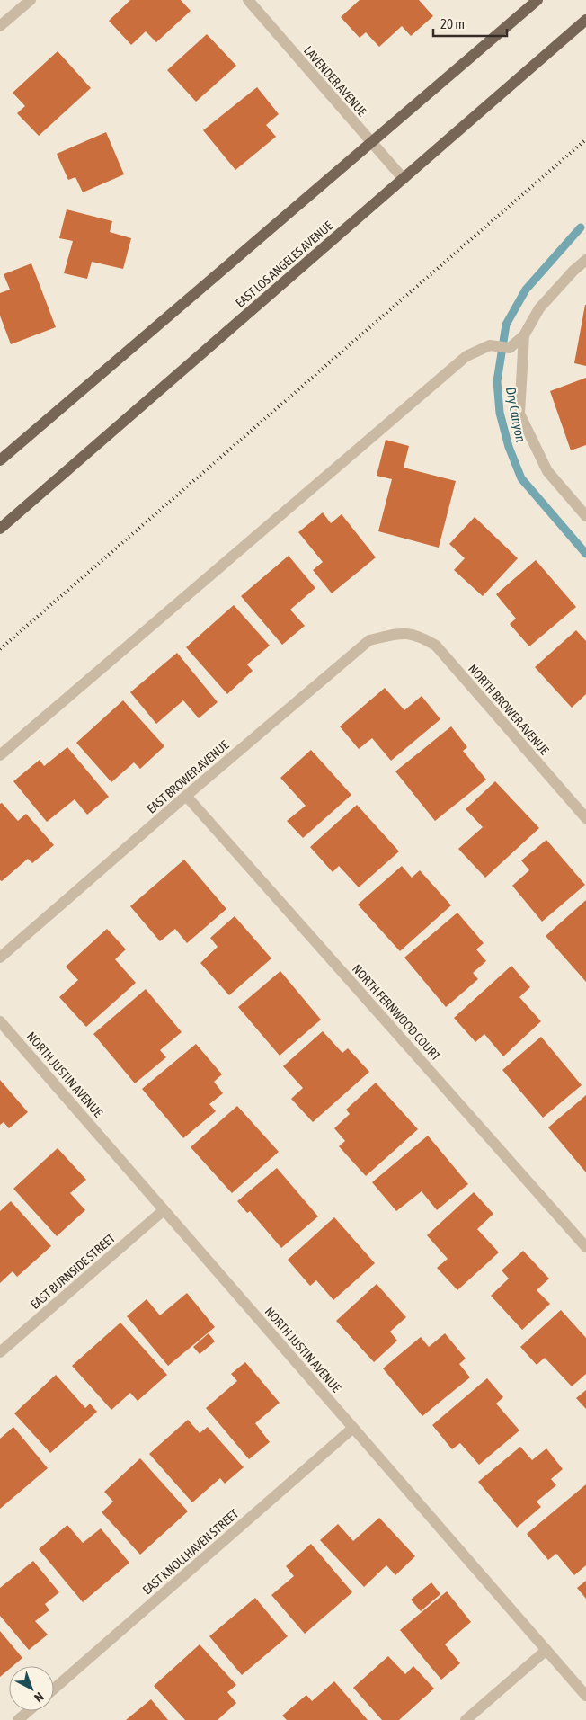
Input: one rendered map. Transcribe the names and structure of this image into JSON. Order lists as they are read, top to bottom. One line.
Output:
{"streets":{"main road":["EAST LOS ANGELES AVENUE"],"street":["LAVENDER AVENUE","NORTH BROWER AVENUE","EAST BROWER AVENUE","NORTH FERNWOOD COURT","NORTH JUSTIN AVENUE","EAST BURNSIDE STREET","EAST KNOLLHAVEN STREET"]},"crossings":[["LAVENDER AVENUE","EAST LOS ANGELES AVENUE"],["NORTH BROWER AVENUE","EAST BROWER AVENUE"],["EAST BROWER AVENUE","NORTH FERNWOOD COURT"],["NORTH JUSTIN AVENUE","EAST BURNSIDE STREET"],["NORTH JUSTIN AVENUE","EAST KNOLLHAVEN STREET"]],"water":["Dry Canyon"],"scale_bar":"20 m","north":"bottom right"}
